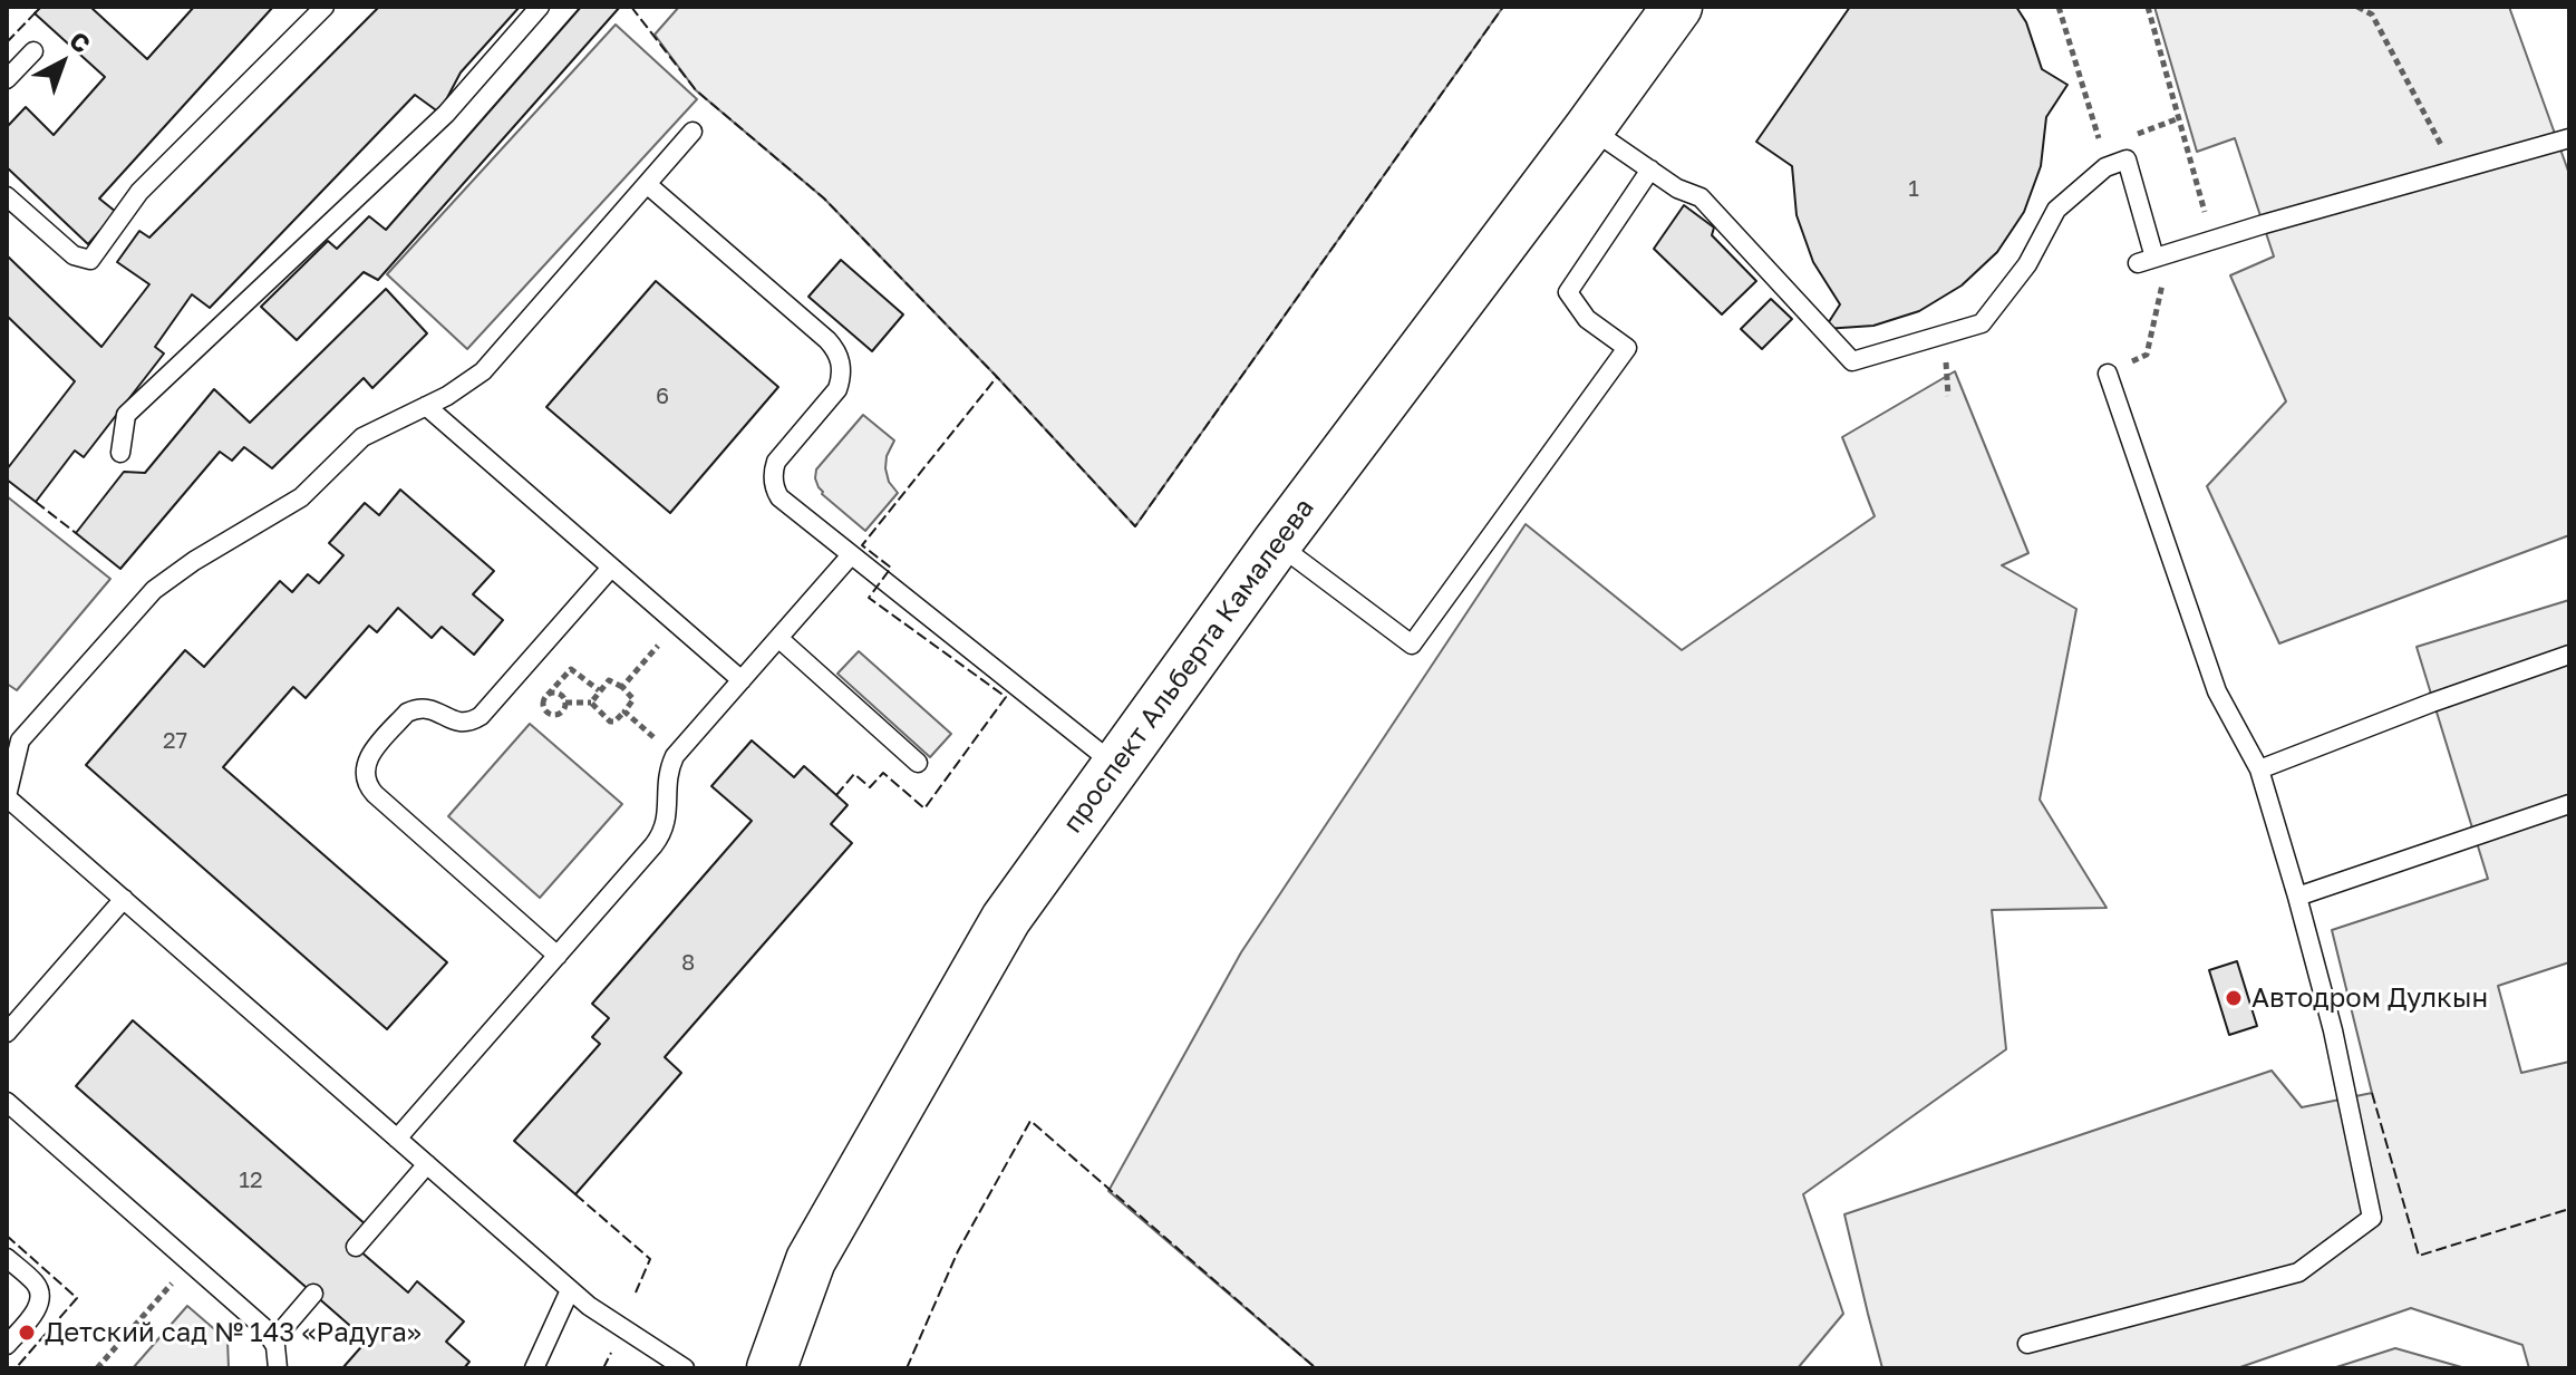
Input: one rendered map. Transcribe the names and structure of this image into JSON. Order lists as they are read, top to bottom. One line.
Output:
{"streets":{"main road":["проспект Альберта Камалеева"]},"places":["Автодром Дулкын","Детский сад № 143 «Радуга»"],"house_numbers":["1","6","27","8","12"],"north":"top right"}
